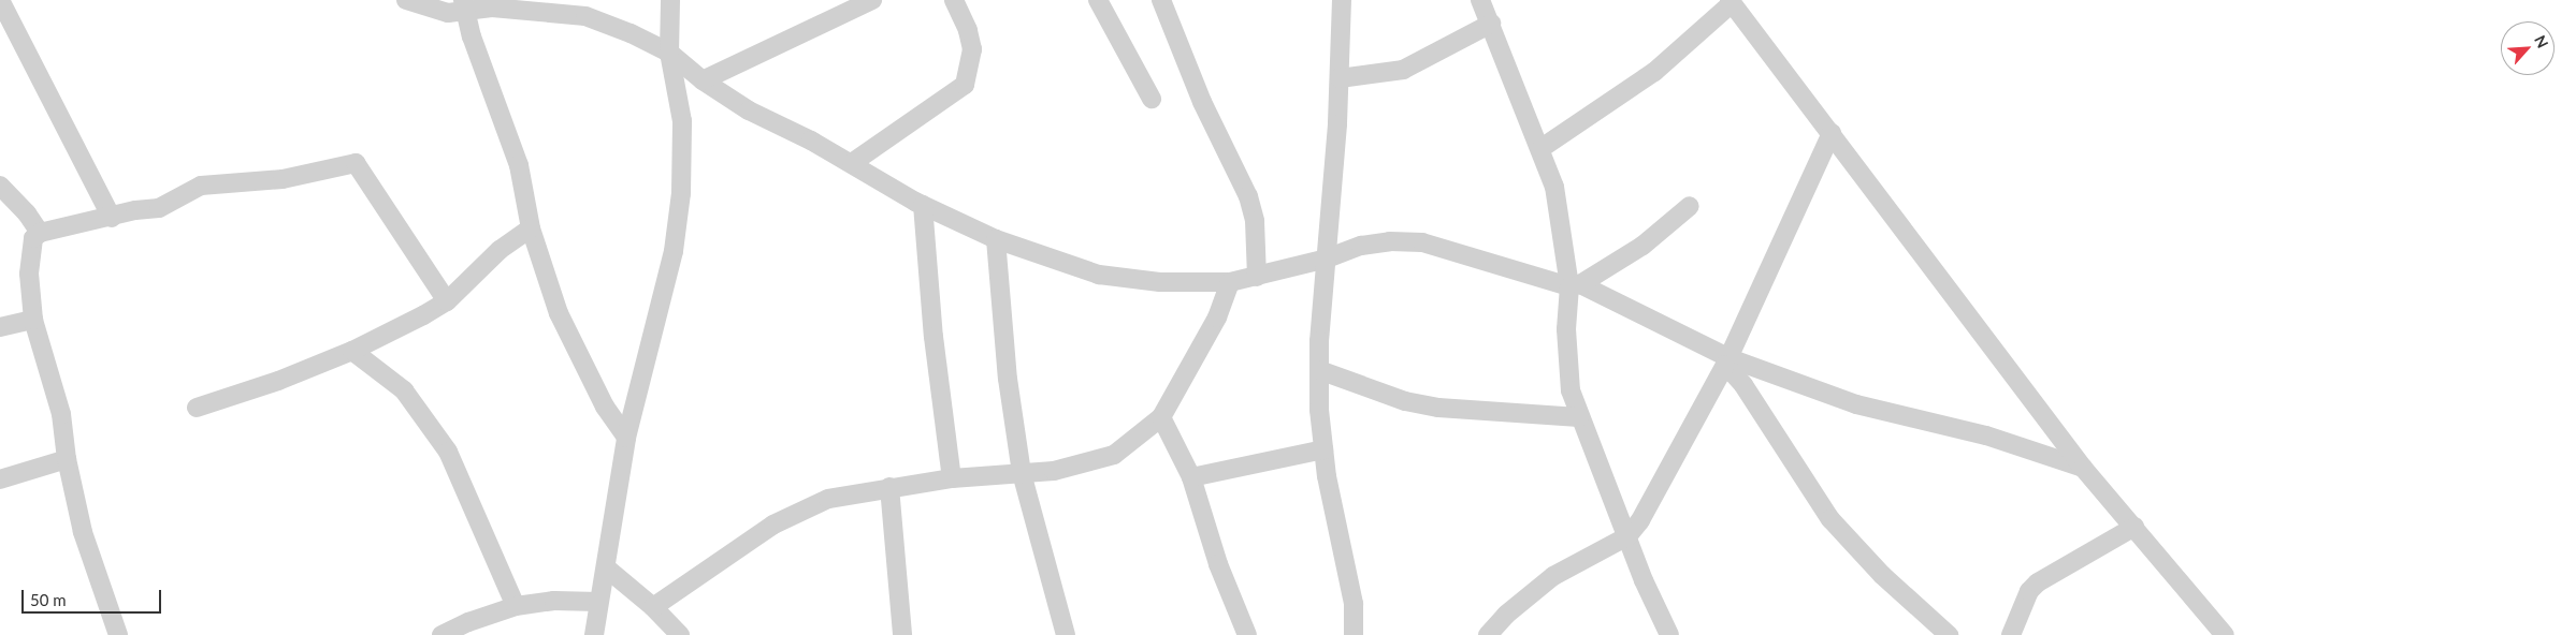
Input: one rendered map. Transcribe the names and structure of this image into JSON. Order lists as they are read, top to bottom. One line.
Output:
{"scale_bar":"50 m","north":"top right"}
